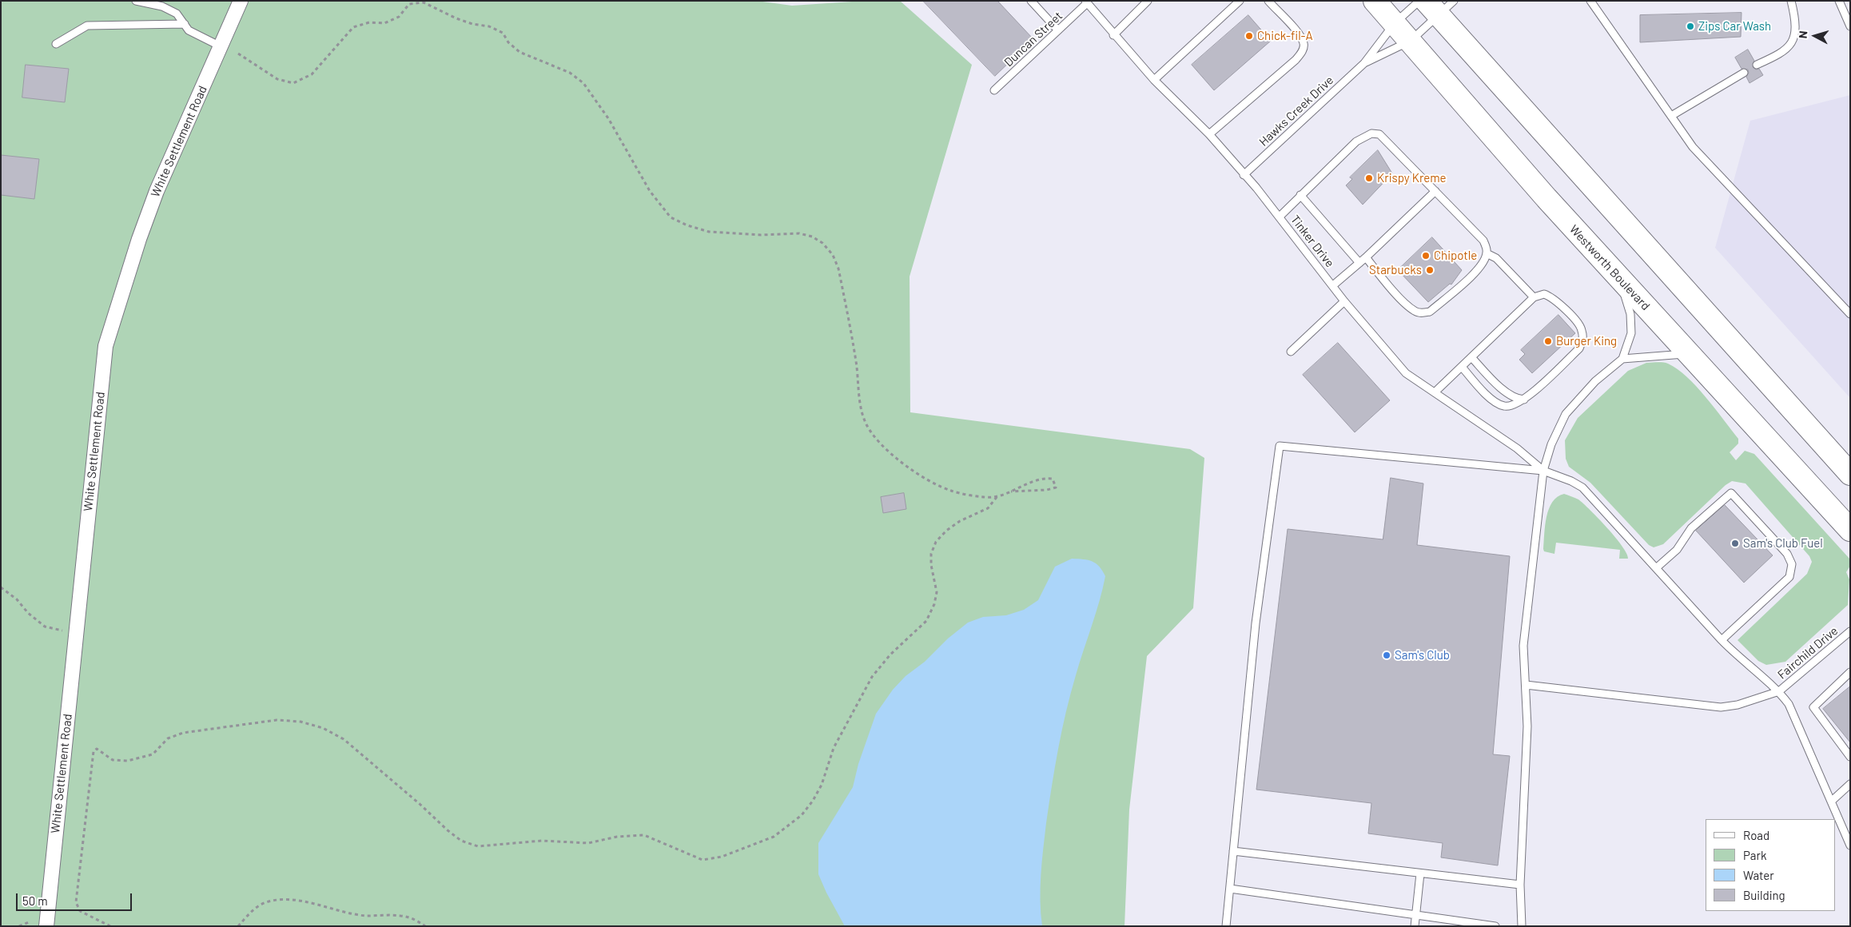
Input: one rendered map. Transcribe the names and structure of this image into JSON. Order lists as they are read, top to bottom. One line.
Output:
{"streets":{"main road":["Westworth Boulevard"],"street":["White Settlement Road"],"lane":["Duncan Street","Hawks Creek Drive","Tinker Drive","Fairchild Drive"]},"crossings":[["Duncan Street","Tinker Drive"],["Hawks Creek Drive","Tinker Drive"],["Hawks Creek Drive","Westworth Boulevard"]],"places":["Zips Car Wash","Chick-fil-A","Krispy Kreme","Chipotle","Starbucks","Burger King","Sam's Club Fuel","Sam's Club"],"legend":["Road","Park","Water","Building"],"scale_bar":"50 m","north":"left"}
